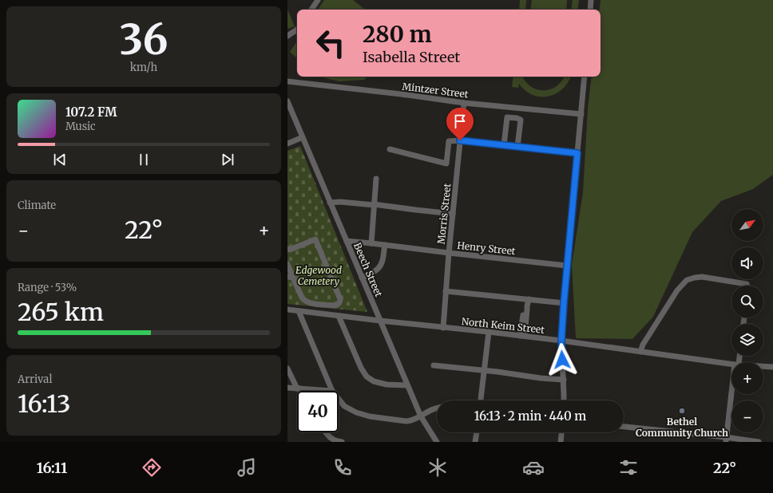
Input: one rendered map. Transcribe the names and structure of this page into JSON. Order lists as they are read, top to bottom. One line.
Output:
{"streets":{"street":["Mintzer Street","Morris Street","Henry Street","Beech Street","North Keim Street"]},"crossings":[["Mintzer Street","Morris Street"],["Morris Street","Henry Street"],["Morris Street","North Keim Street"],["Henry Street","Beech Street"],["Beech Street","North Keim Street"]],"parks":["Edgewood Cemetery"],"places":["Bethel Community Church"],"north":"top right","page":{"tile":[["36","km/h"],"Climate",["Range · 53%","265 km"],["Arrival","16:13"]],"turn":["280 m","Isabella Street"],"song":["107.2 FM","Music"],"map_buttons":["+","−"],"heat":["−","22°","+"],"limit":"40","trip":"16:13 · 2 min · 440 m","tabs":["16:11","22°"]}}
